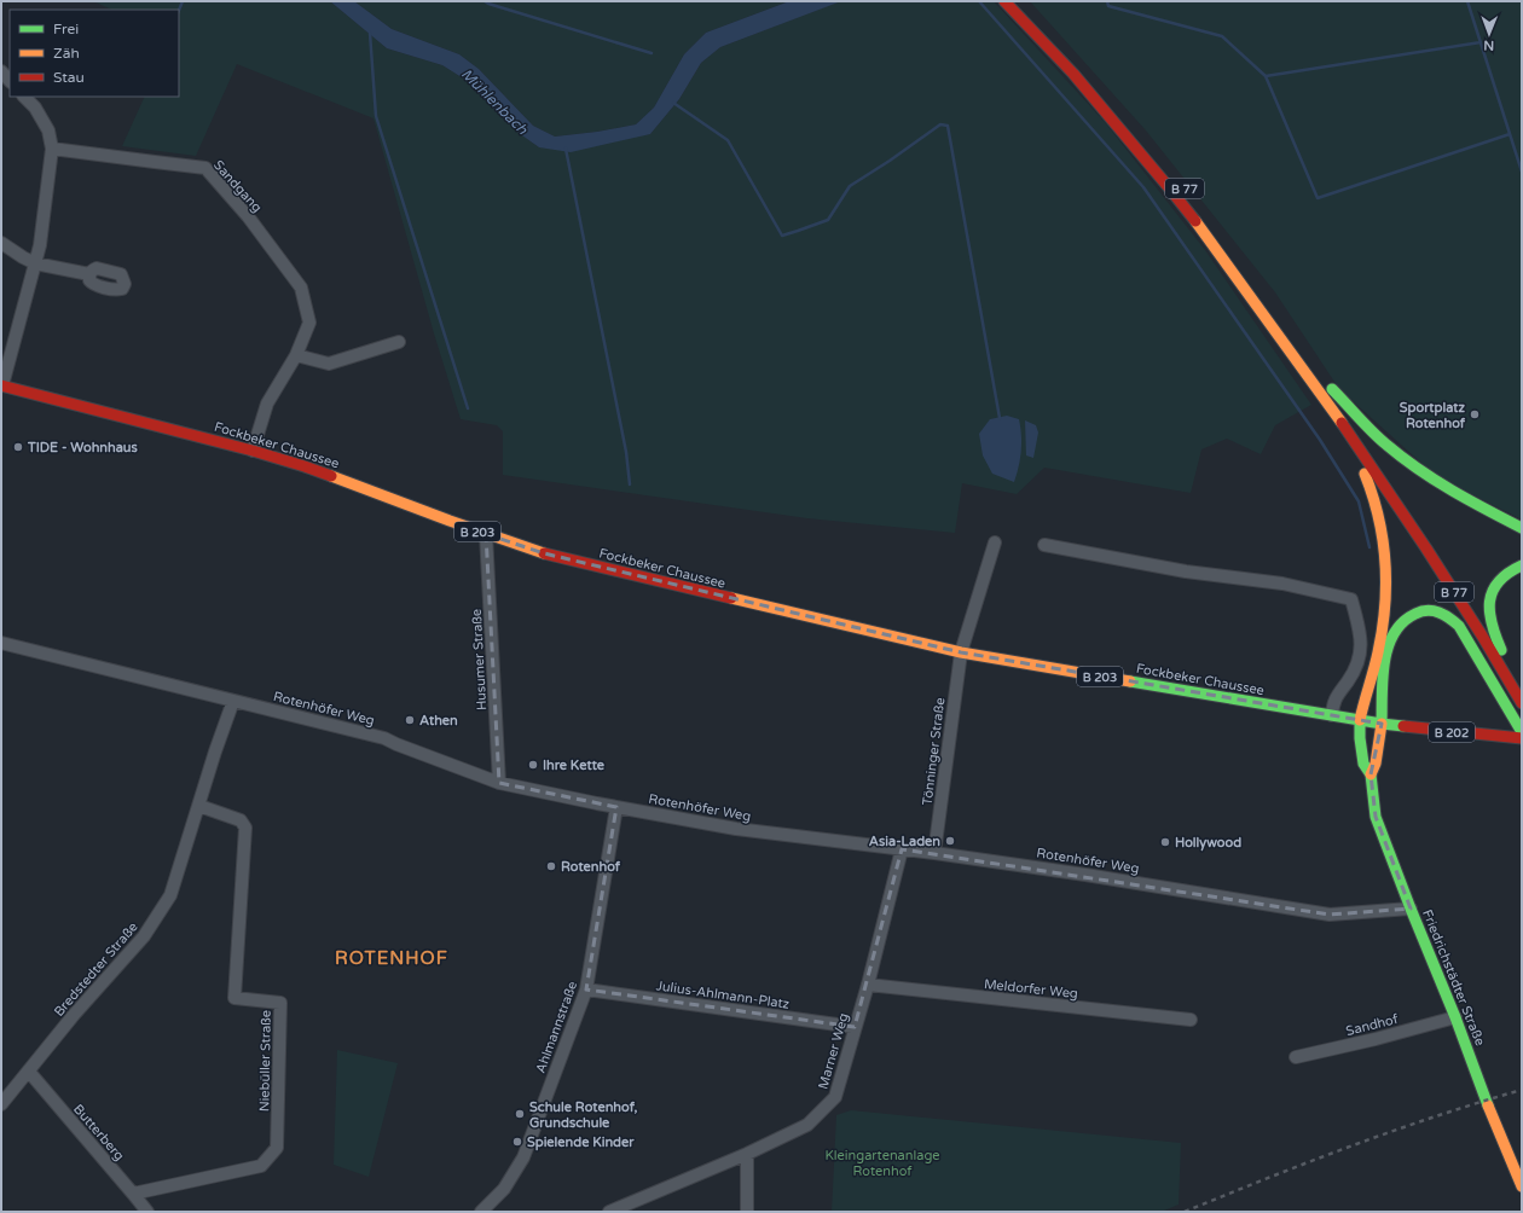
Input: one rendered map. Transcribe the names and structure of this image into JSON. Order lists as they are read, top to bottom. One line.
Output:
{"streets":{"main road":["B 77","Fockbeker Chaussee","B 203","B 202","Friedrichstädter Straße"],"street":["Sandgang","Husumer Straße","Rotenhöfer Weg","Tönninger Straße","Bredstedter Straße","Meldorfer Weg","Julius-Ahlmann-Platz","Sandhof","Ahlmannstraße","Marner Weg","Niebüller Straße","Butterberg"]},"crossings":[["Sandgang","Fockbeker Chaussee"],["B 77","Friedrichstädter Straße"],["Fockbeker Chaussee","Husumer Straße"],["Fockbeker Chaussee","Tönninger Straße"],["Fockbeker Chaussee","Friedrichstädter Straße"],["Husumer Straße","Rotenhöfer Weg"],["Rotenhöfer Weg","Tönninger Straße"],["Rotenhöfer Weg","Bredstedter Straße"],["Rotenhöfer Weg","Friedrichstädter Straße"],["Rotenhöfer Weg","Ahlmannstraße"],["Rotenhöfer Weg","Marner Weg"],["Bredstedter Straße","Niebüller Straße"],["Bredstedter Straße","Butterberg"],["Friedrichstädter Straße","Sandhof"],["Meldorfer Weg","Marner Weg"],["Julius-Ahlmann-Platz","Ahlmannstraße"],["Julius-Ahlmann-Platz","Marner Weg"],["Niebüller Straße","Butterberg"]],"districts":["ROTENHOF"],"water":["Mühlenbach"],"parks":["Kleingartenanlage Rotenhof"],"places":["Sportplatz Rotenhof","TIDE - Wohnhaus","Athen","Ihre Kette","Asia-Laden","Hollywood","Rotenhof","Schule Rotenhof, Grundschule","Spielende Kinder"],"legend":["Frei","Zäh","Stau"],"north":"bottom"}
